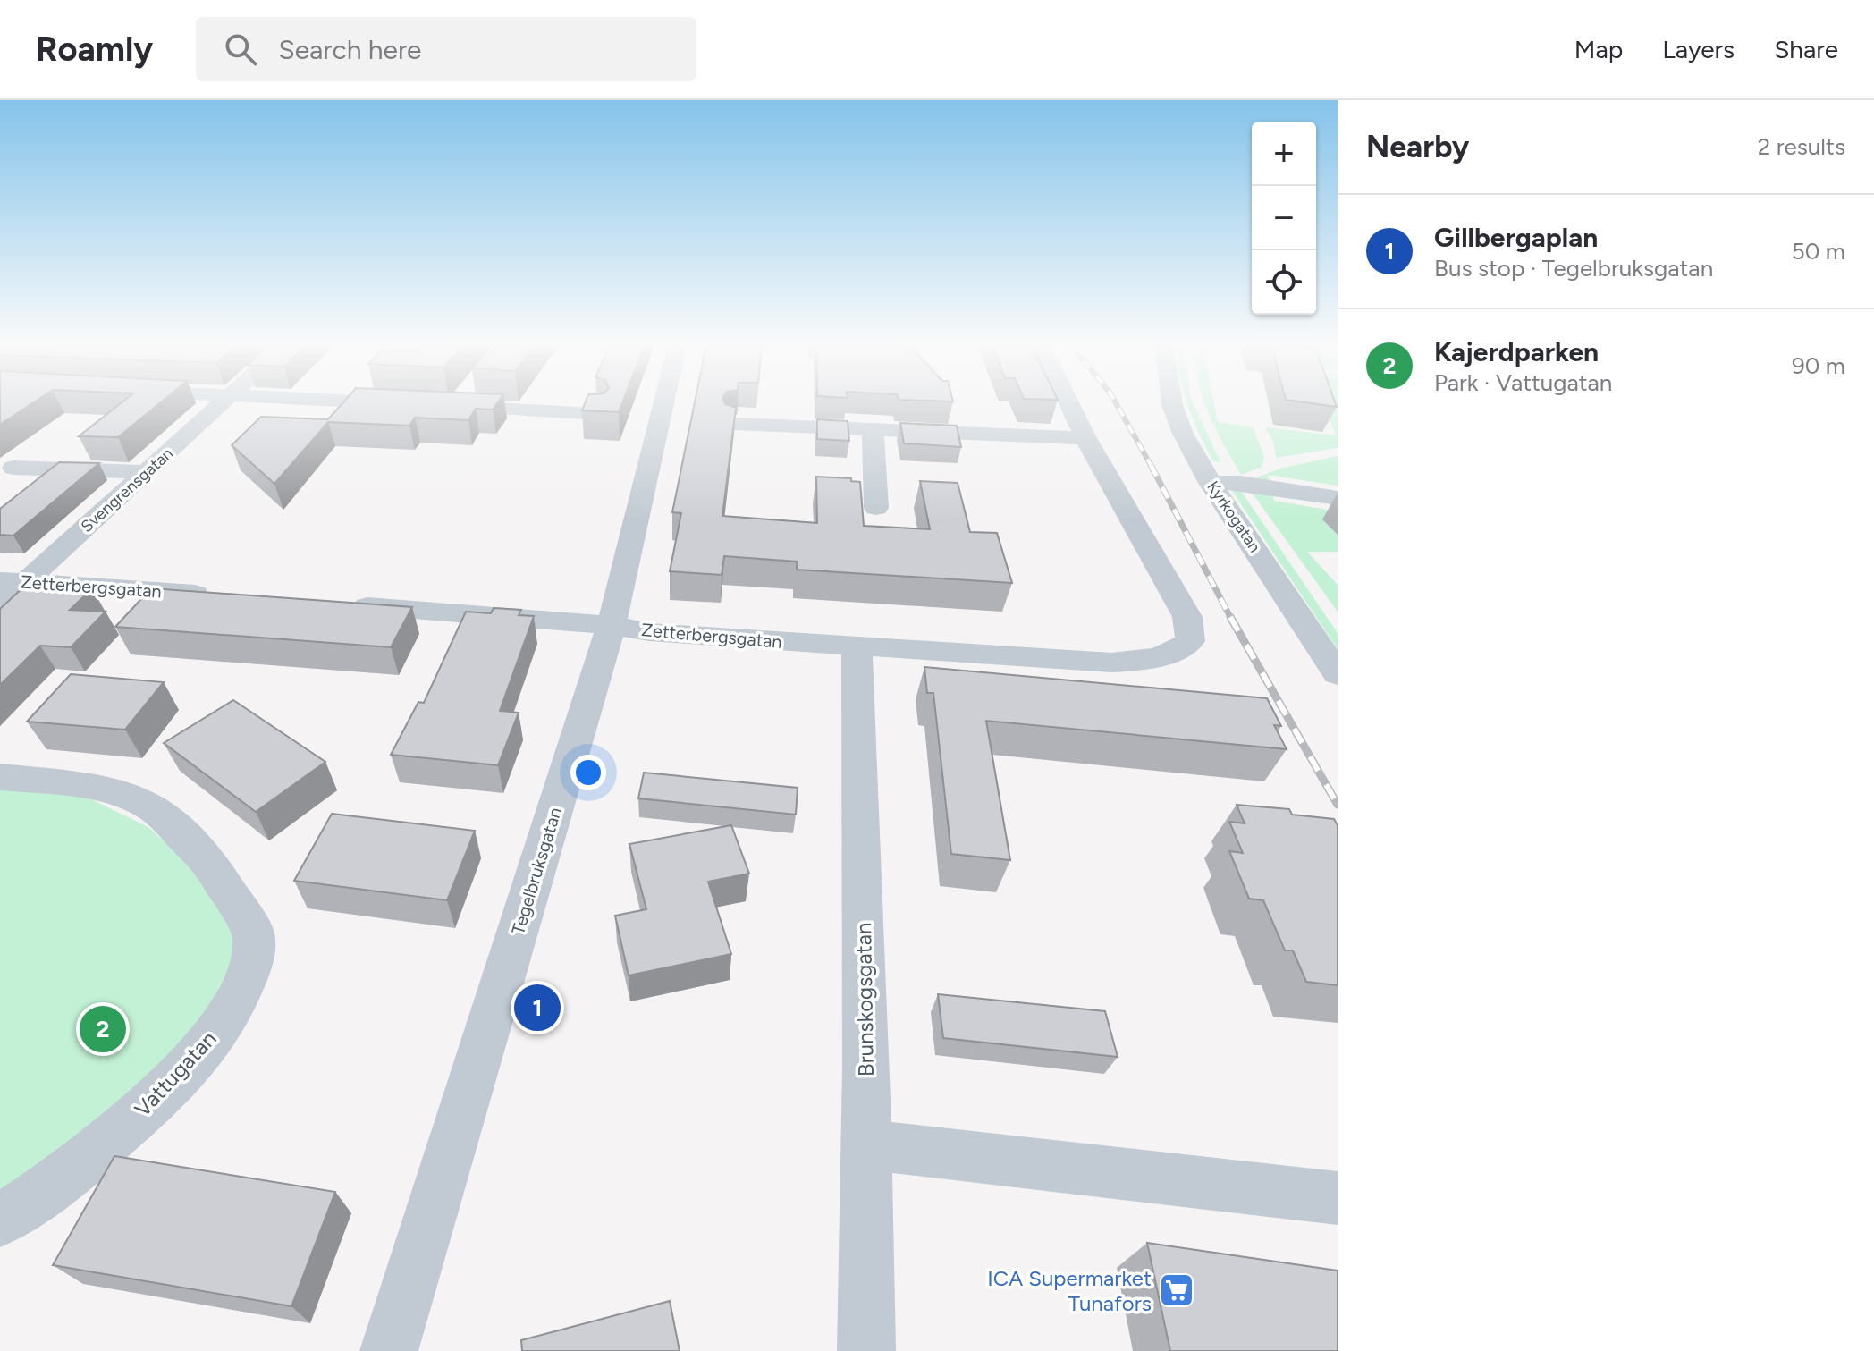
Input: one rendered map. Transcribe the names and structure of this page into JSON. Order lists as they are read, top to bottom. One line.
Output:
{"streets":{"street":["Svengrensgatan","Kyrkogatan","Zetterbergsgatan","Tegelbruksgatan","Brunskogsgatan","Vattugatan"]},"crossings":[["Svengrensgatan","Zetterbergsgatan"],["Zetterbergsgatan","Tegelbruksgatan"],["Zetterbergsgatan","Brunskogsgatan"]],"places":{"supermarket":["ICA Supermarket Tunafors"]},"page":{"header":"Roamly","search":"Search here","nav":["Map","Layers","Share"],"heading":["Nearby","2 results"],"map_buttons":["+","−"],"list":[{"mark":"1","name":"Gillbergaplan","note":"Bus stop · Tegelbruksgatan","value":"50 m"},{"mark":"2","name":"Kajerdparken","note":"Park · Vattugatan","value":"90 m"}],"pins":["1","2"]}}
